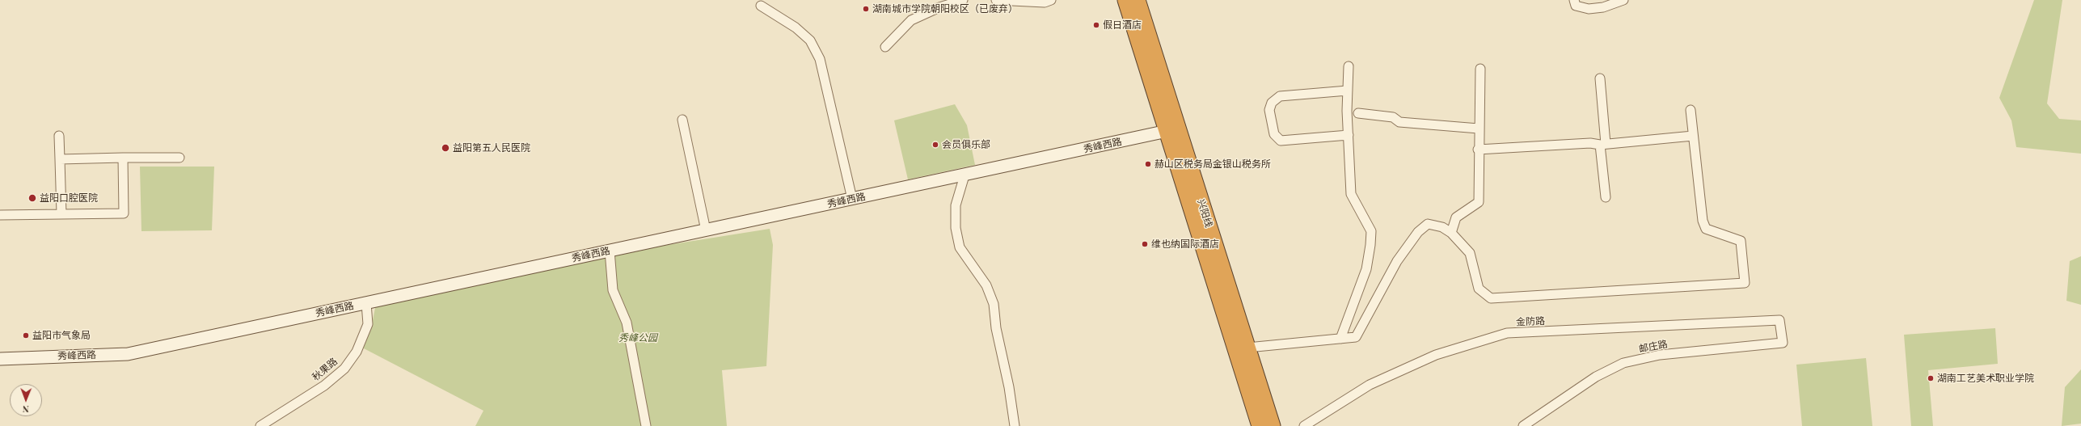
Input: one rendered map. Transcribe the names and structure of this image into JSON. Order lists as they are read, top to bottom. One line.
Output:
{"streets":{"highway":["兴阳线"],"street":["秀峰西路","金防路","邮庄路","秋果路"]},"crossings":[["秀峰西路","兴阳线"],["秀峰西路","秋果路"],["金防路","邮庄路"]],"parks":["秀峰公园"],"places":["湖南城市学院朝阳校区（已废弃）","假日酒店","会员俱乐部","益阳第五人民医院","赫山区税务局金银山税务所","益阳口腔医院","维也纳国际酒店","益阳市气象局","湖南工艺美术职业学院"],"north":"bottom"}
